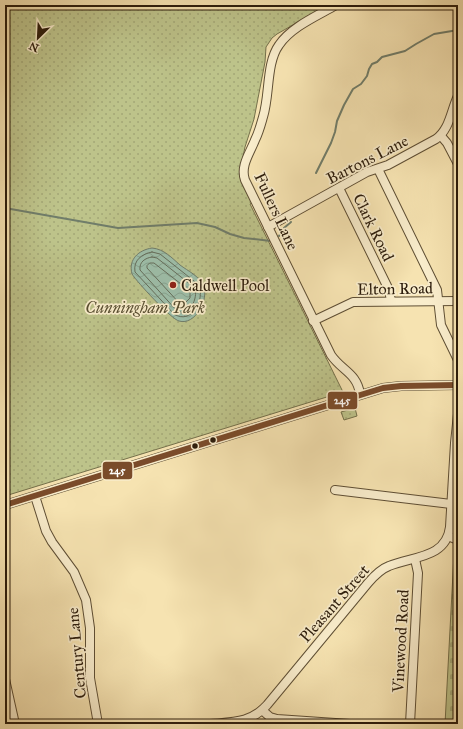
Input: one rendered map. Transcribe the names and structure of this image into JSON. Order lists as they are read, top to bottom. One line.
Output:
{"streets":{"street":["Bartons Lane","Fullers Lane","Clark Road","Elton Road","Pleasant Street","Vinewood Road","Century Lane"]},"crossings":[["Bartons Lane","Fullers Lane"],["Bartons Lane","Clark Road"],["Fullers Lane","Elton Road"],["Clark Road","Elton Road"],["Pleasant Street","Vinewood Road"]],"parks":["Cunningham Park"],"places":["Caldwell Pool"],"lines":["transit line 245"],"north":"bottom left"}
